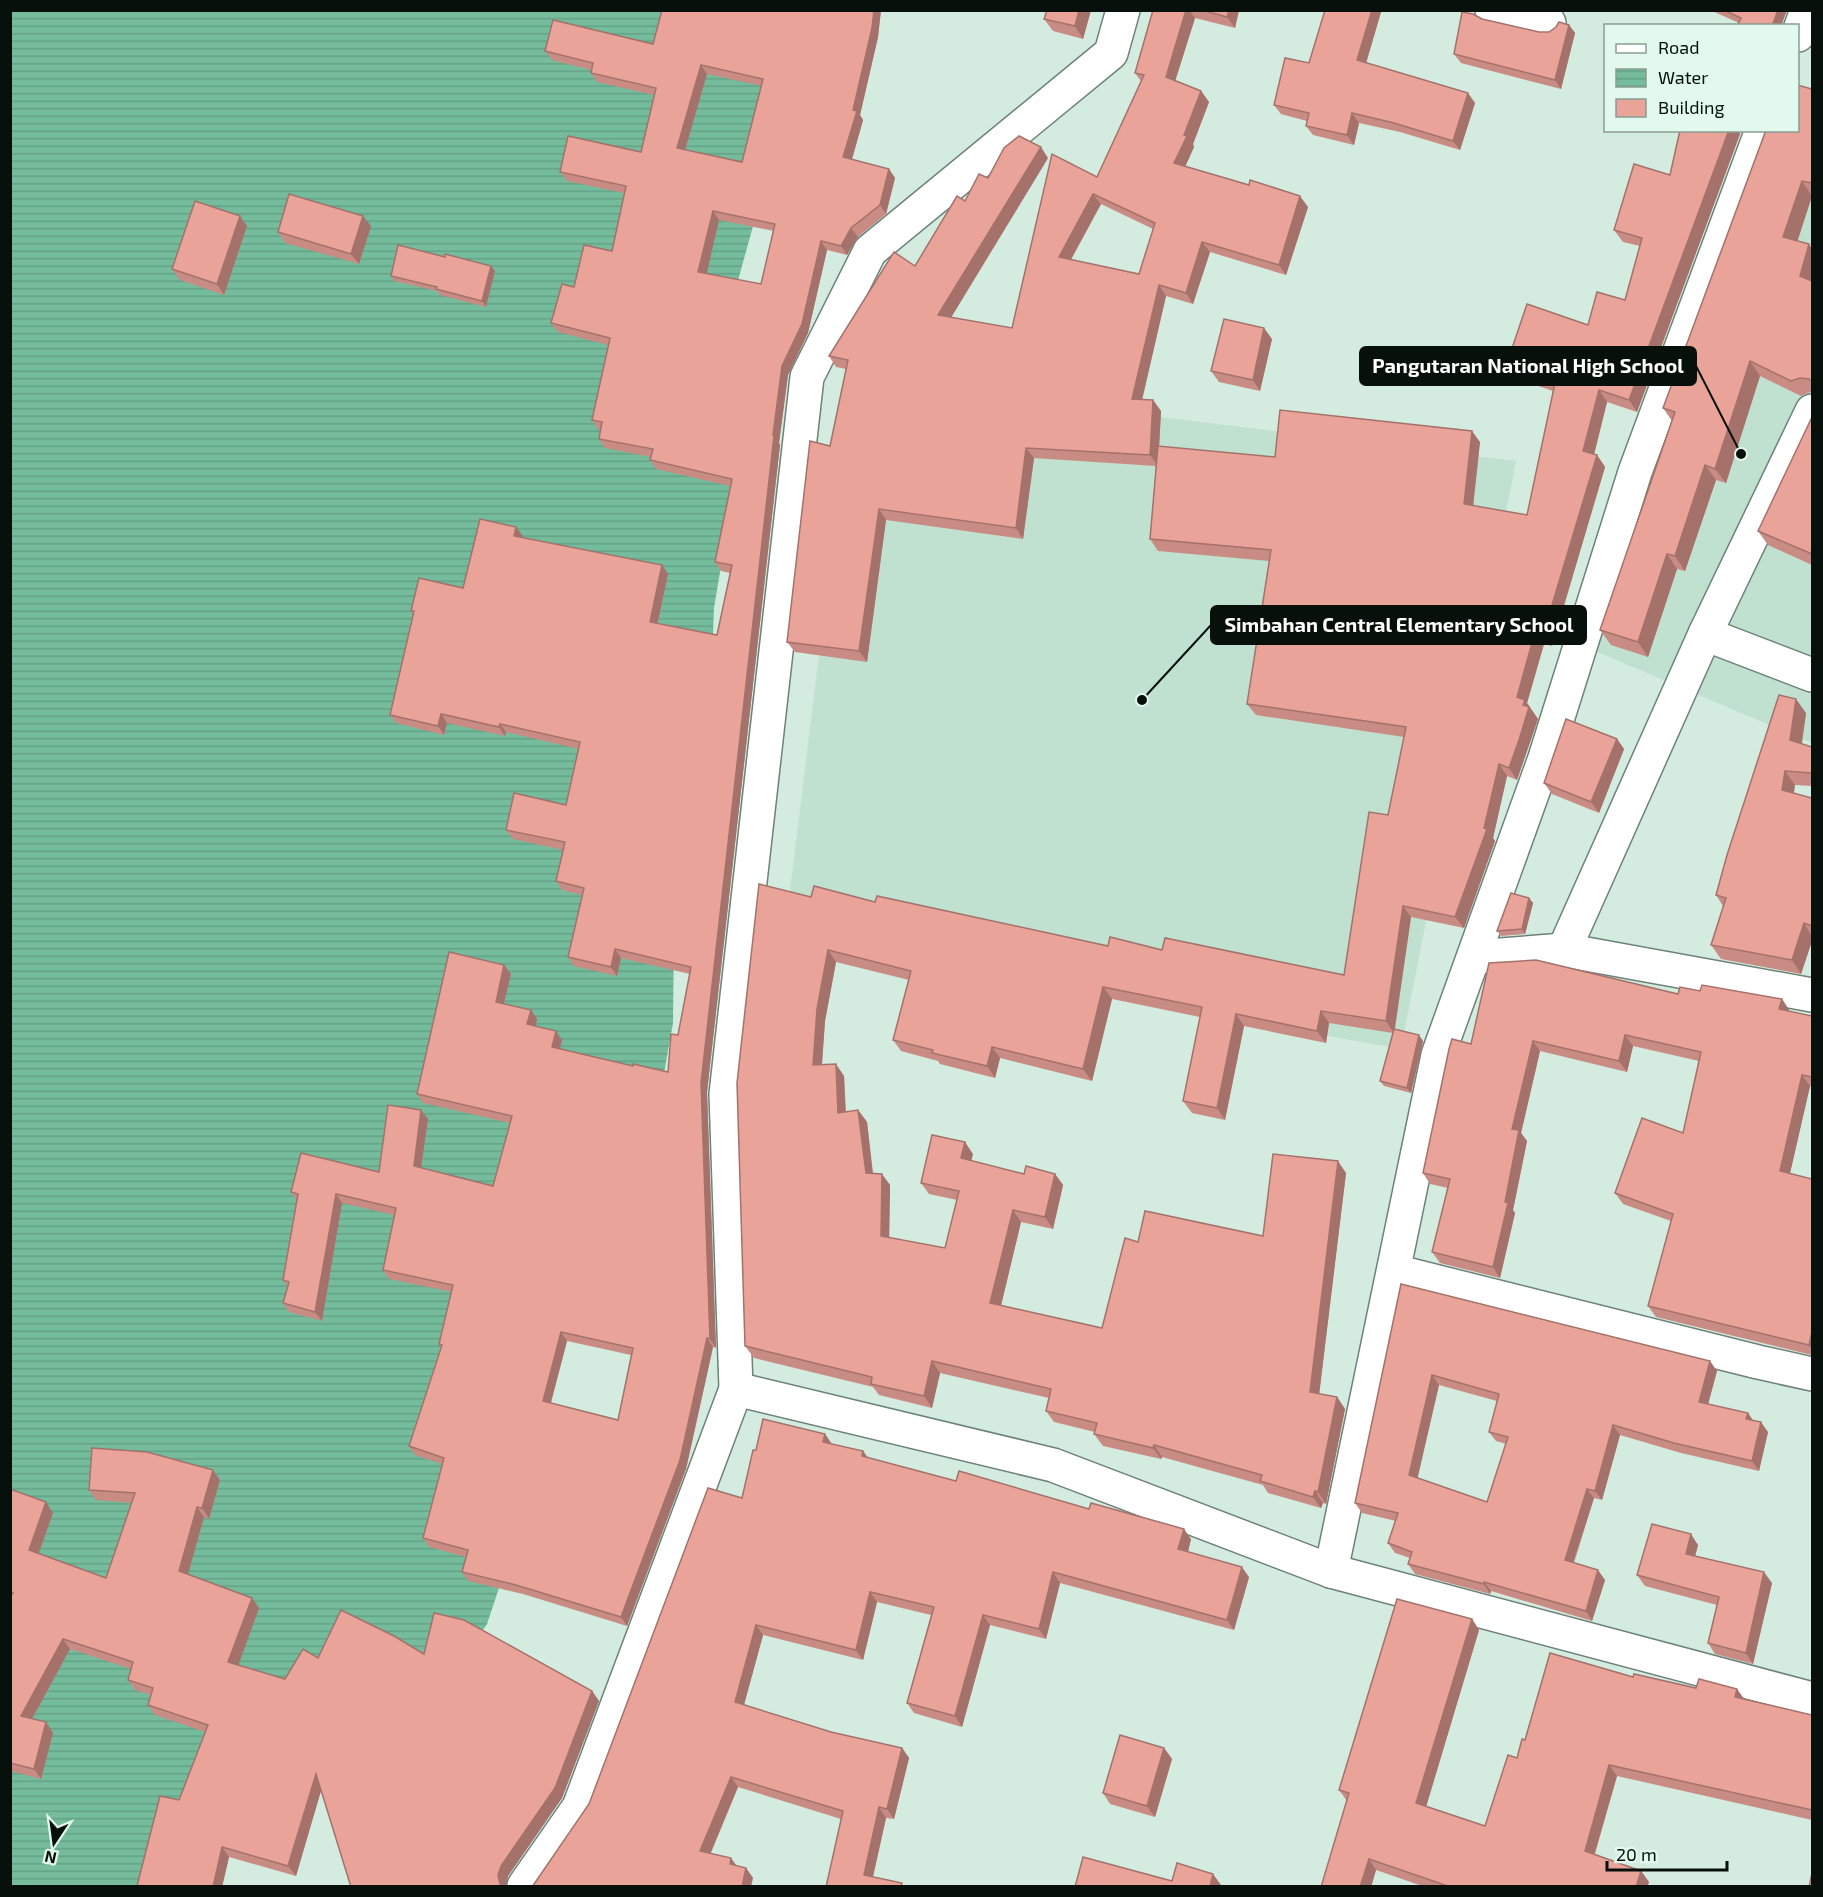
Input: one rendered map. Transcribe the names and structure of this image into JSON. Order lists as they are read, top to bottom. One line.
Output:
{"places":["Pangutaran National High School","Simbahan Central Elementary School"],"legend":["Road","Water","Building"],"scale_bar":"20 m","north":"bottom"}
